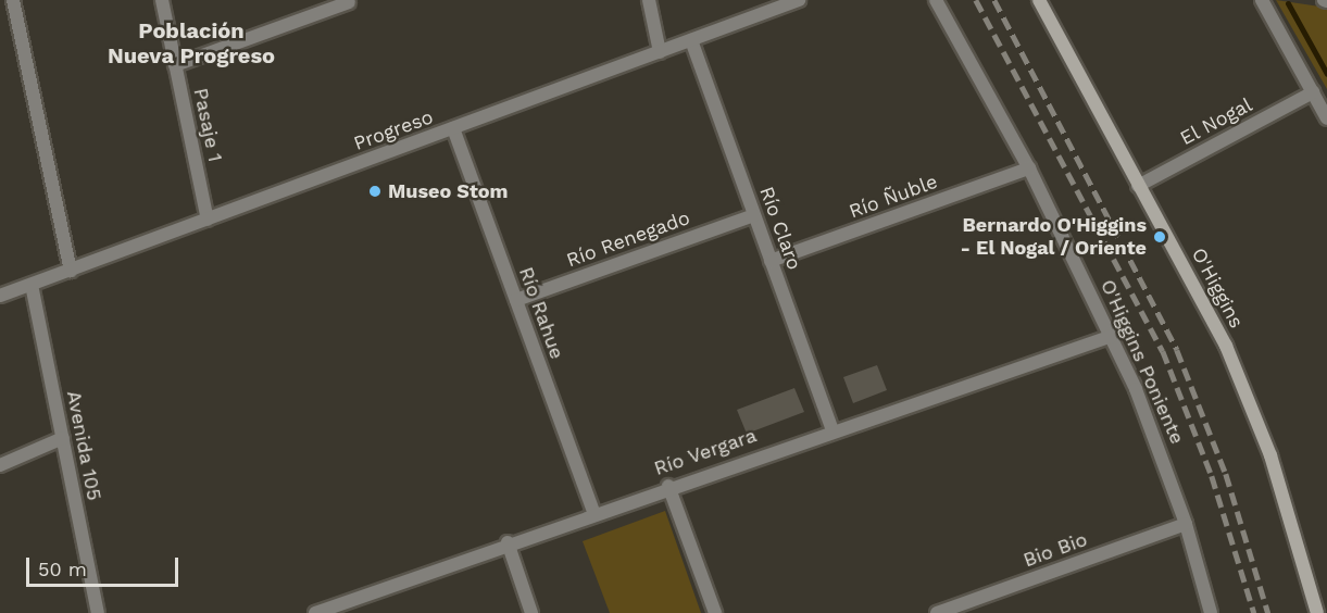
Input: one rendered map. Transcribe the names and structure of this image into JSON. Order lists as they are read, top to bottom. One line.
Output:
{"streets":{"street":["El Nogal","Pasaje 1","Progreso","Río Ñuble","Río Claro","Río Renegado","O'Higgins","Río Rahue","O'Higgins Poniente","Avenida 105","Río Vergara","Bio Bio"]},"crossings":[["El Nogal","O'Higgins"],["Pasaje 1","Progreso"],["Progreso","Río Claro"],["Progreso","Río Rahue"],["Progreso","Avenida 105"],["Río Ñuble","Río Claro"],["Río Ñuble","O'Higgins Poniente"],["Río Claro","Río Renegado"],["Río Claro","Río Vergara"],["Río Renegado","Río Rahue"],["Río Rahue","Río Vergara"],["O'Higgins Poniente","Río Vergara"],["O'Higgins Poniente","Bio Bio"]],"districts":["Población Nueva Progreso"],"places":["Museo Stom","Bernardo O'Higgins - El Nogal / Oriente"],"scale_bar":"50 m"}
